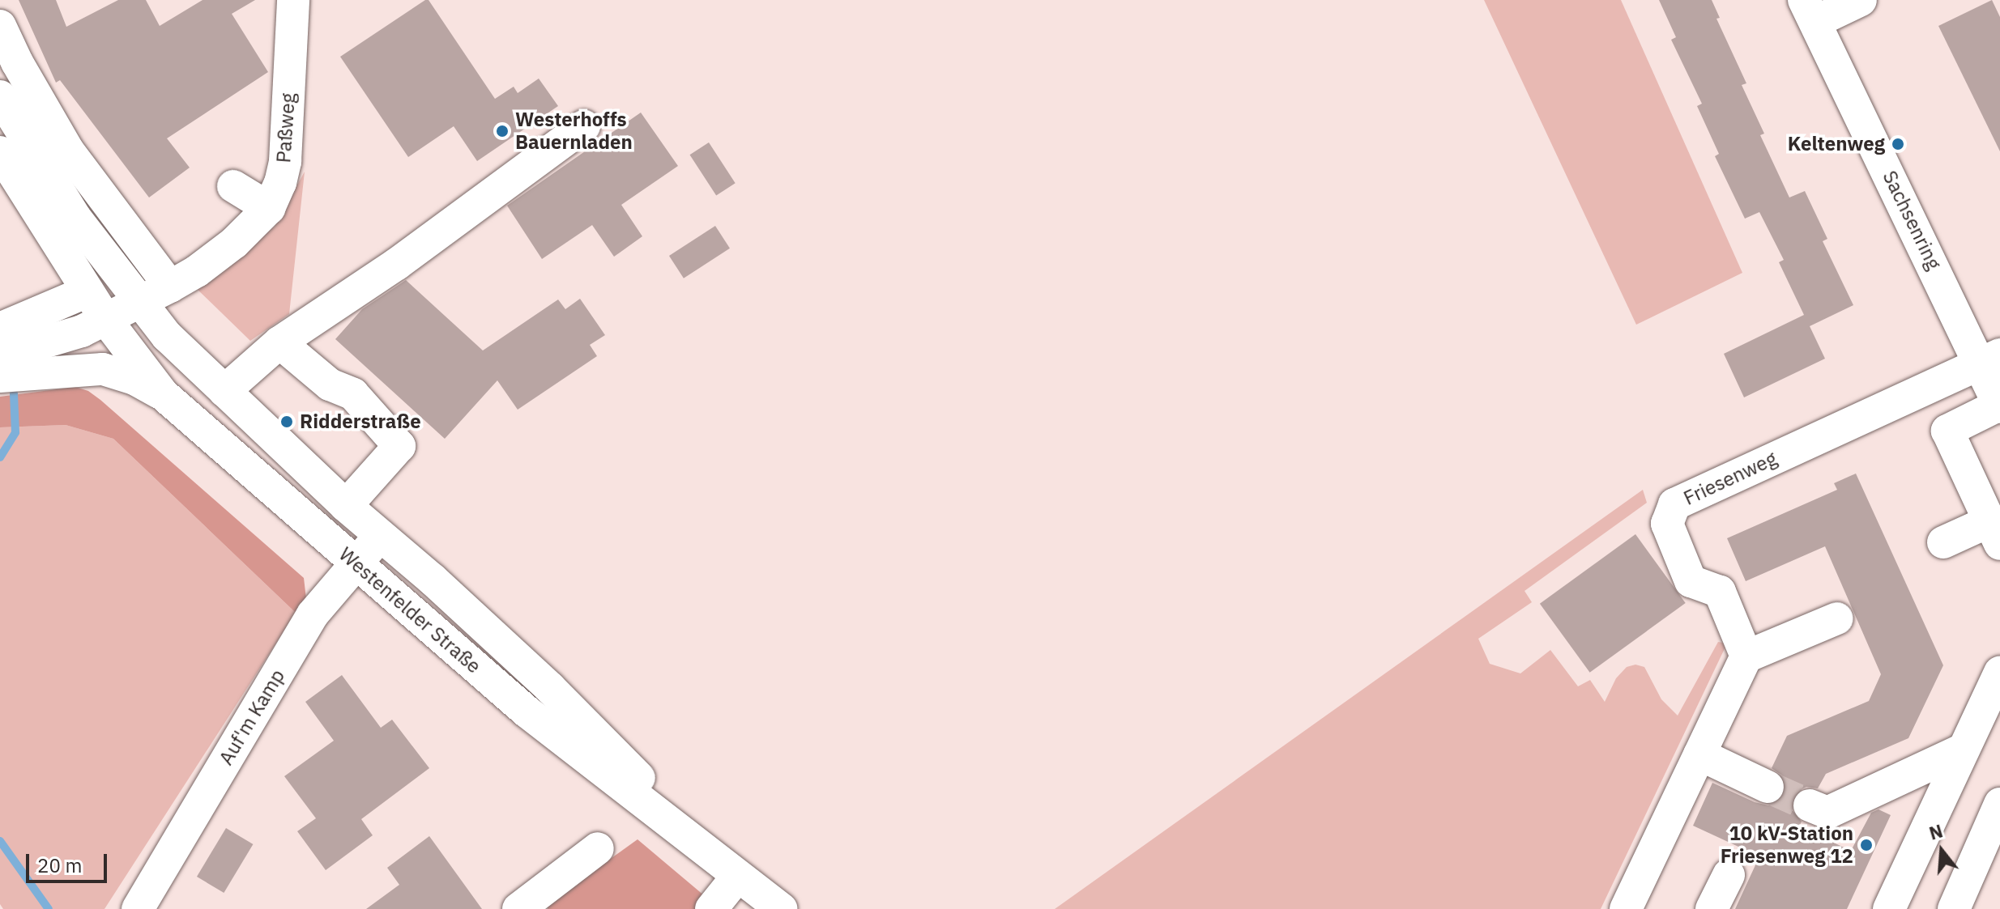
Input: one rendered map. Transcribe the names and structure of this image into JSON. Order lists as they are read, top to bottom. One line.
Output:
{"streets":{"street":["Paßweg","Sachsenring","Friesenweg","Westenfelder Straße","Auf'm Kamp"]},"crossings":[["Paßweg","Westenfelder Straße"],["Sachsenring","Friesenweg"],["Westenfelder Straße","Auf'm Kamp"]],"places":["Westerhoffs Bauernladen","Keltenweg","Ridderstraße","10 kV-Station Friesenweg 12"],"scale_bar":"20 m","north":"top"}
